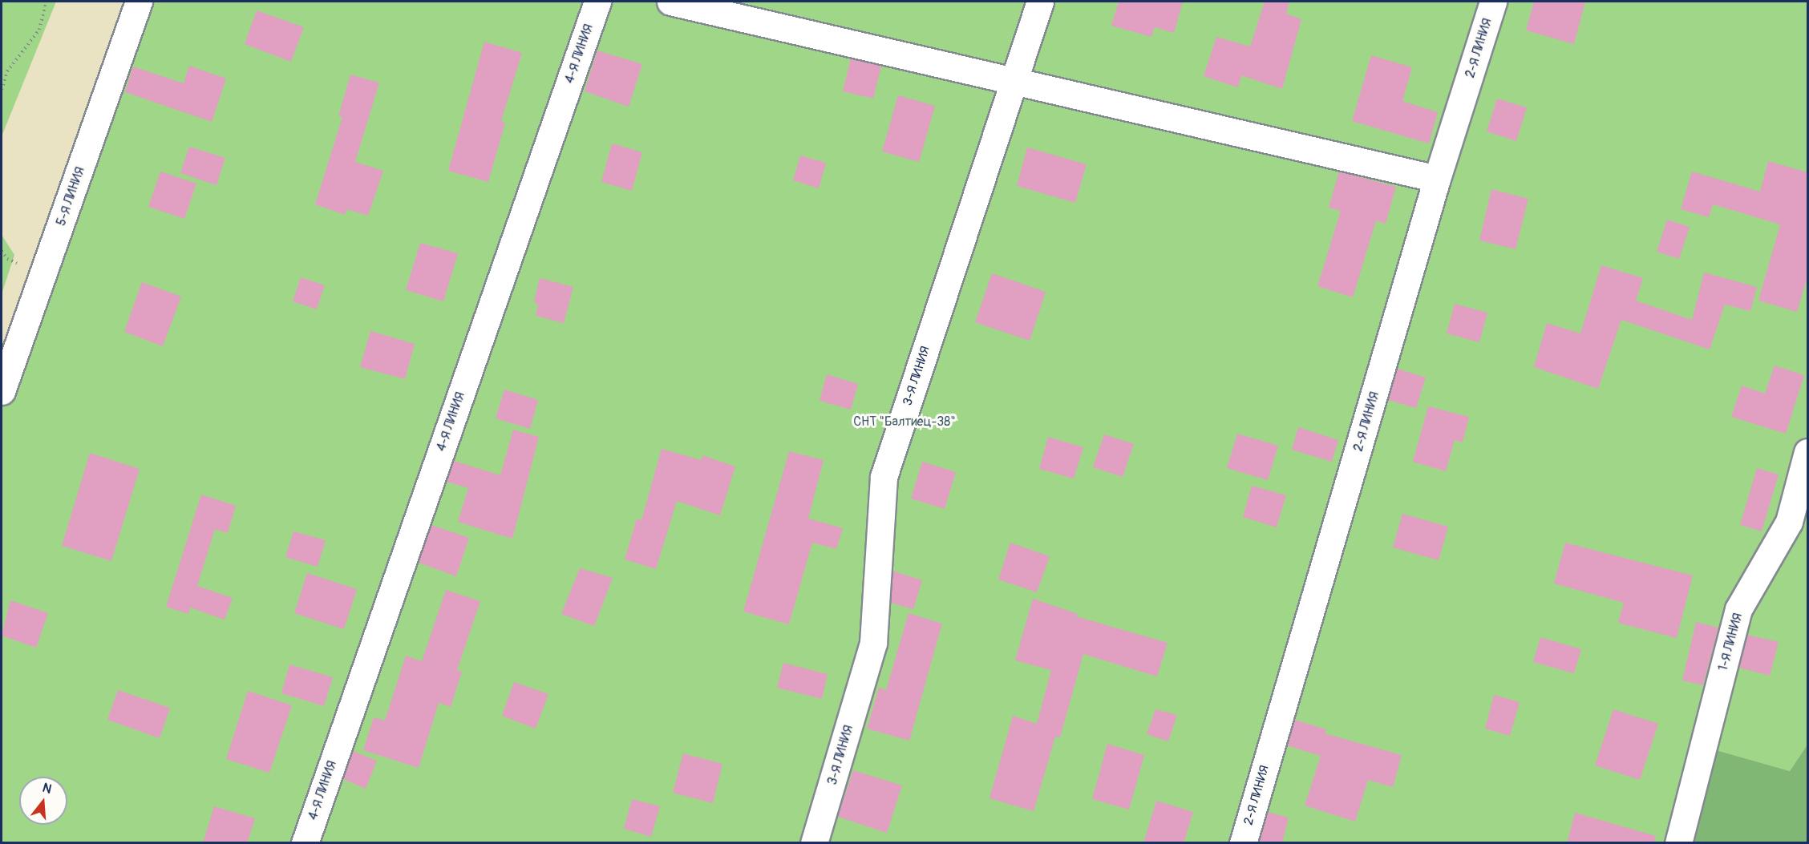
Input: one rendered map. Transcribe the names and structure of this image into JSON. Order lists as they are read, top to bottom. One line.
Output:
{"streets":{"street":["2-Я ЛИНИЯ","4-Я ЛИНИЯ","5-Я ЛИНИЯ","3-Я ЛИНИЯ","1-Я ЛИНИЯ"]},"parks":["СНТ \"Балтиец-38\""],"north":"top"}
